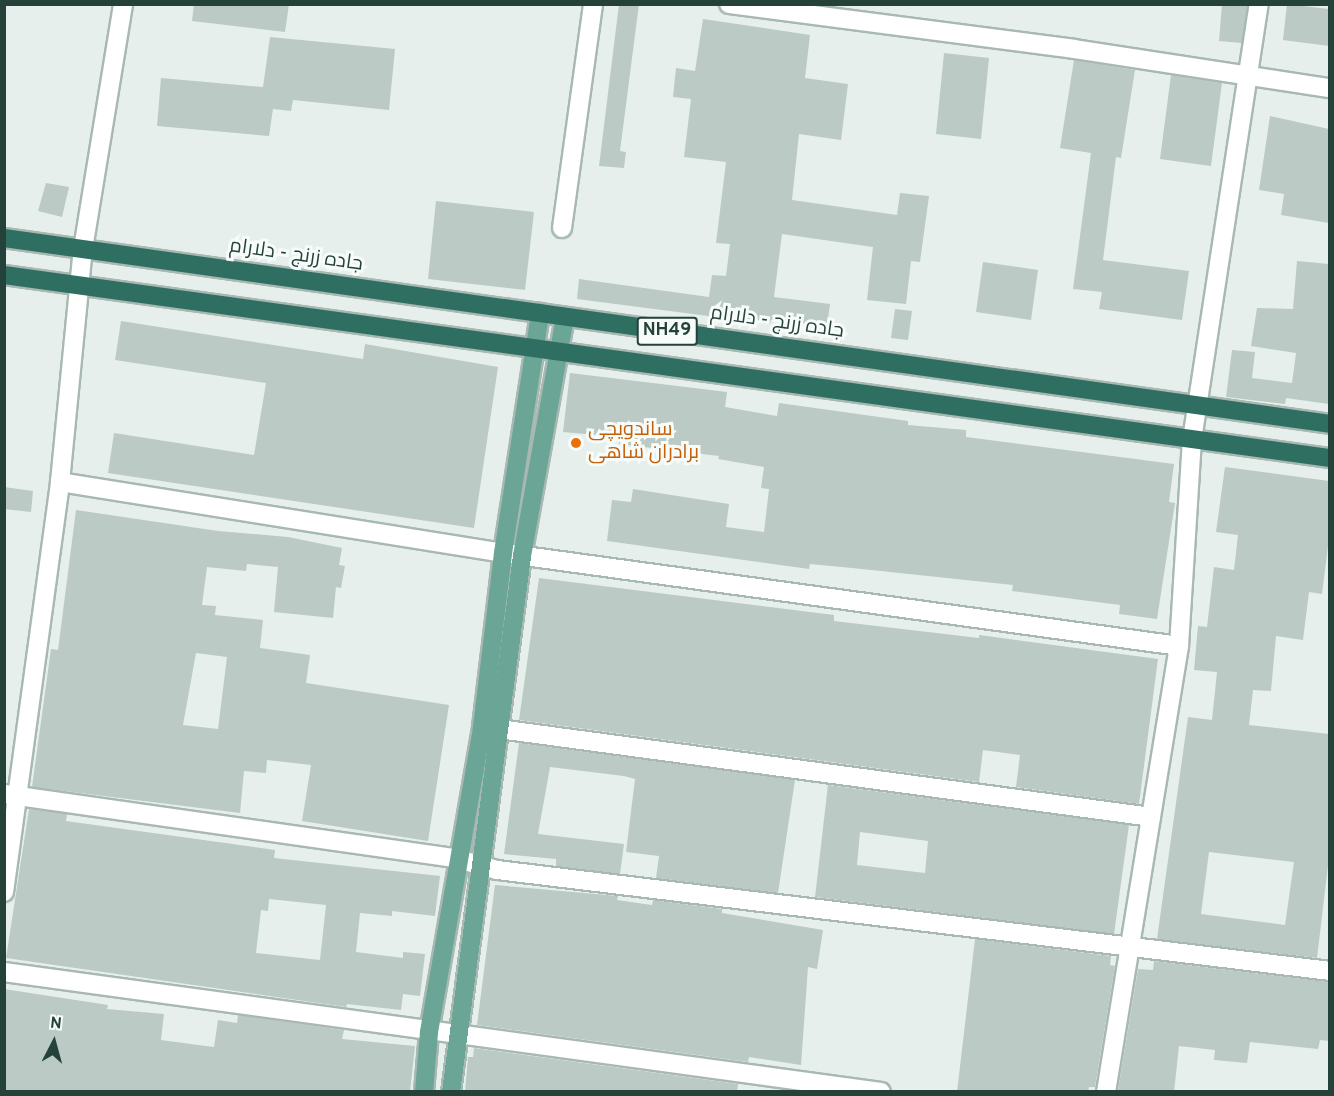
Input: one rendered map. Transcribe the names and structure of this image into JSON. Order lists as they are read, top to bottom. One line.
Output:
{"streets":{"highway":["جاده زرنج - دلارام","NH49"]},"places":["ساندویچی برادران شاهی"],"north":"top"}
